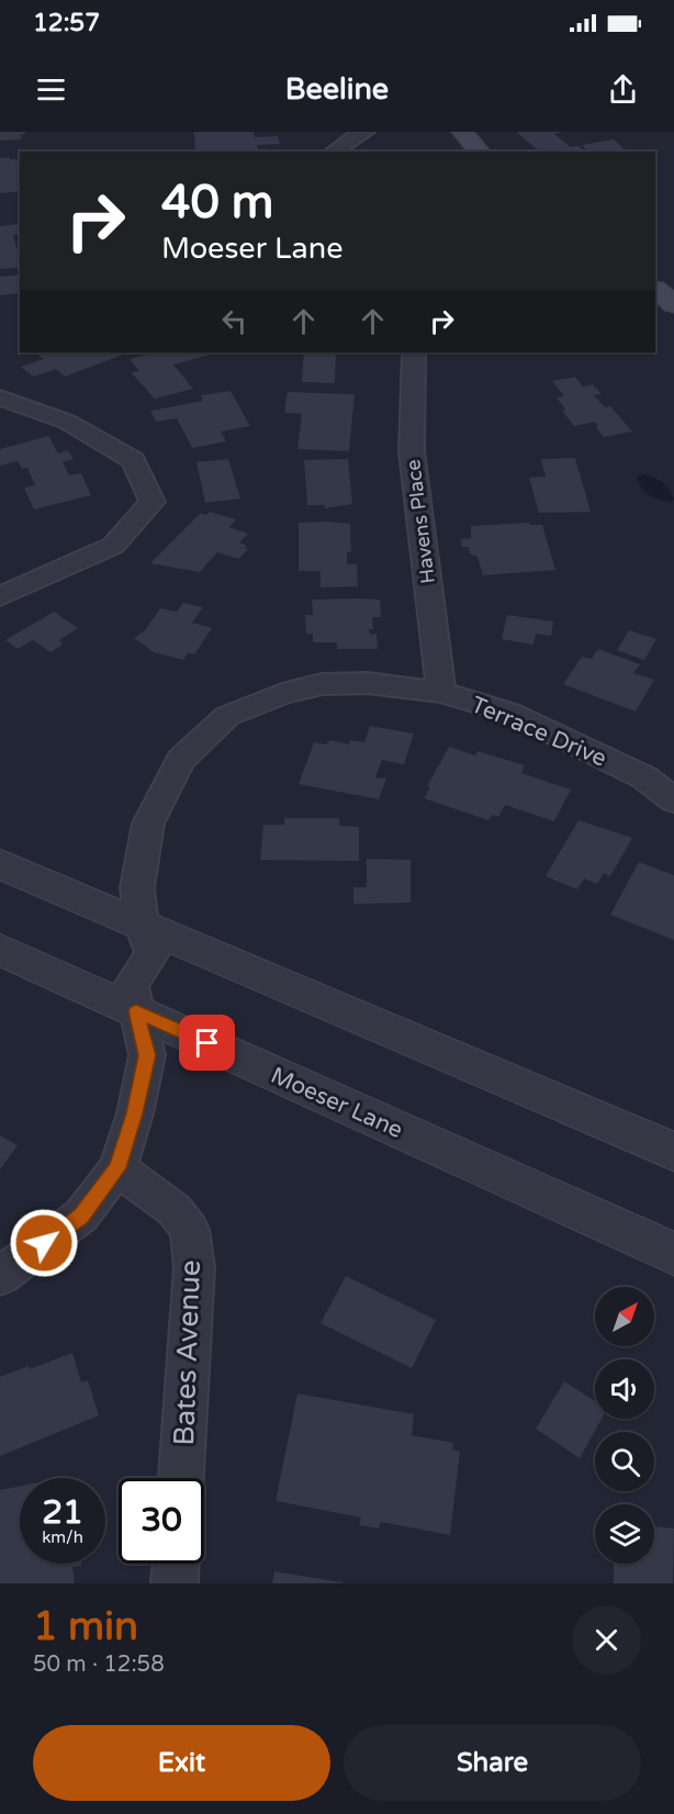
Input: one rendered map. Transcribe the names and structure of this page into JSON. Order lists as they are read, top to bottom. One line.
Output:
{"streets":{"street":["Havens Place","Terrace Drive","Moeser Lane","Bates Avenue"]},"crossings":[["Havens Place","Terrace Drive"],["Terrace Drive","Moeser Lane"],["Terrace Drive","Bates Avenue"]],"north":"top right","page":{"status":"12:57","header":"Beeline","turn":["40 m","Moeser Lane"],"speed":"21 km/h","limit":"30","heading":["1 min","50 m · 12:58"],"buttons":["Exit","Share"]}}
